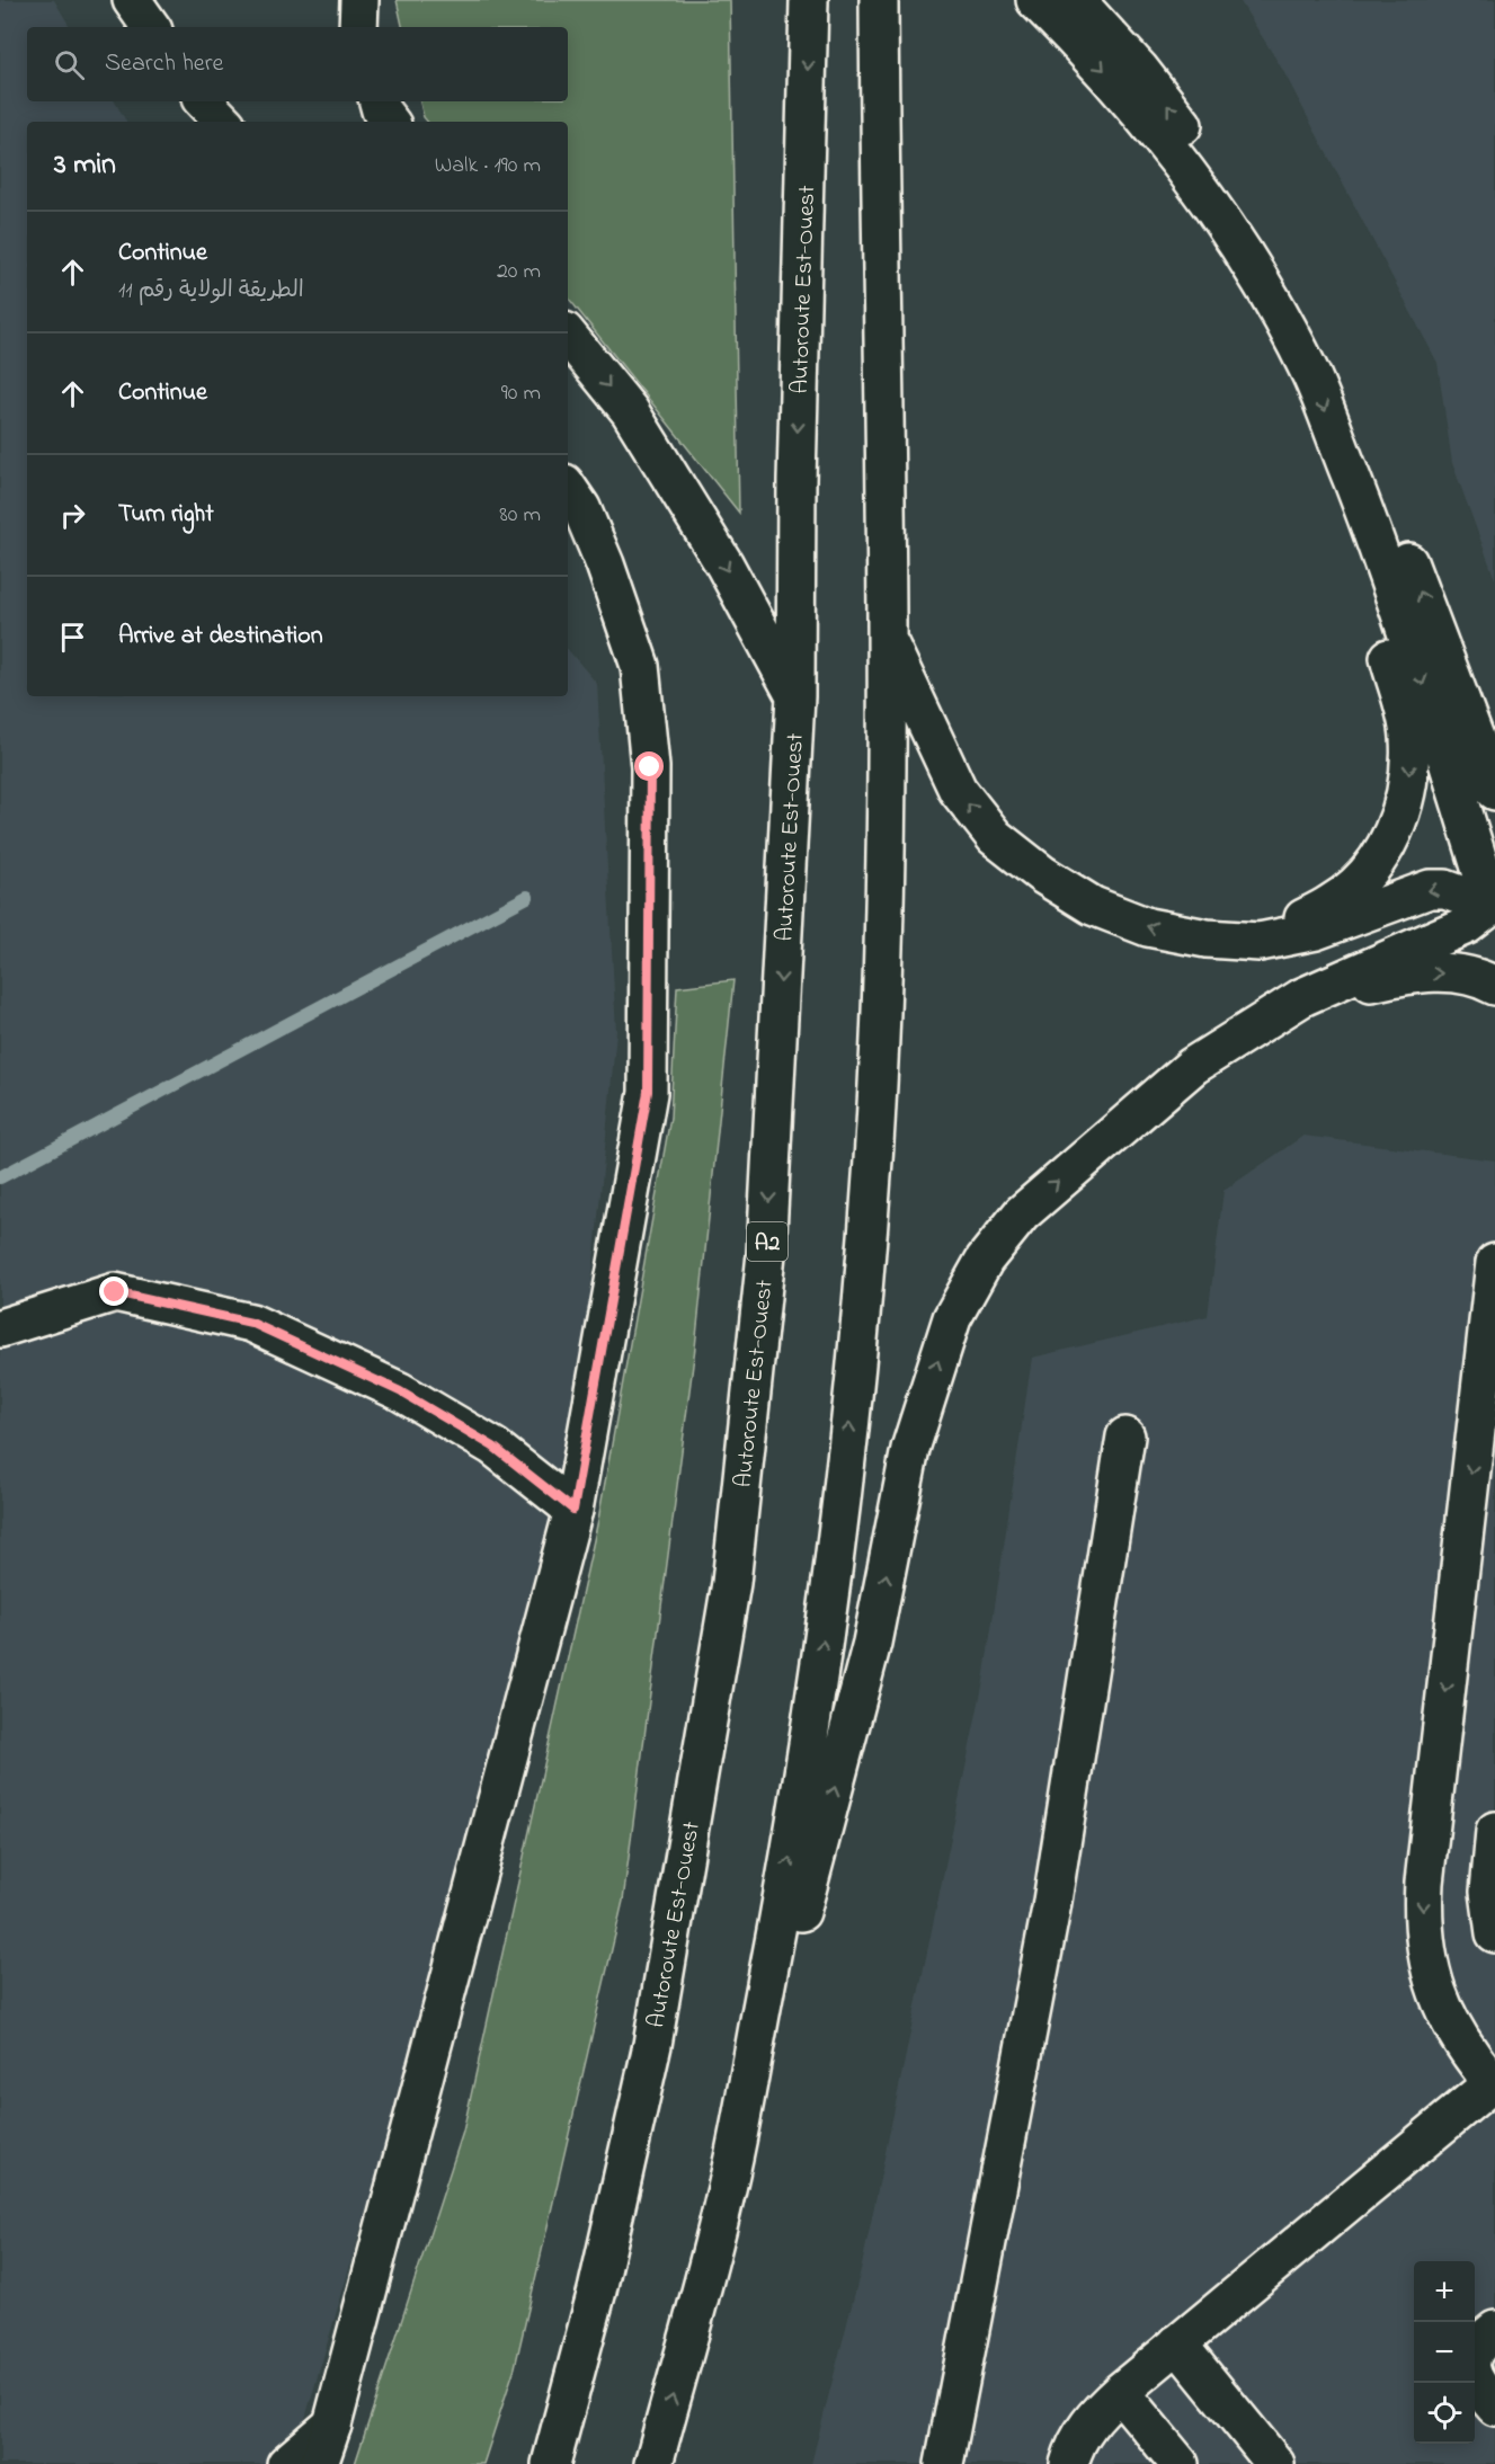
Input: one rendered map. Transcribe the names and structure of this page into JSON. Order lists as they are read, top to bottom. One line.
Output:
{"streets":{"main road":["Autoroute Est-Ouest","A2"]},"page":{"search":"Search here","heading":["3 min","Walk · 190 m"],"list":[["Continue","الطريقة الولاية رقم 11","20 m"],["Continue","90 m"],["Turn right","80 m"],"Arrive at destination"],"map_buttons":["+","−"]}}
